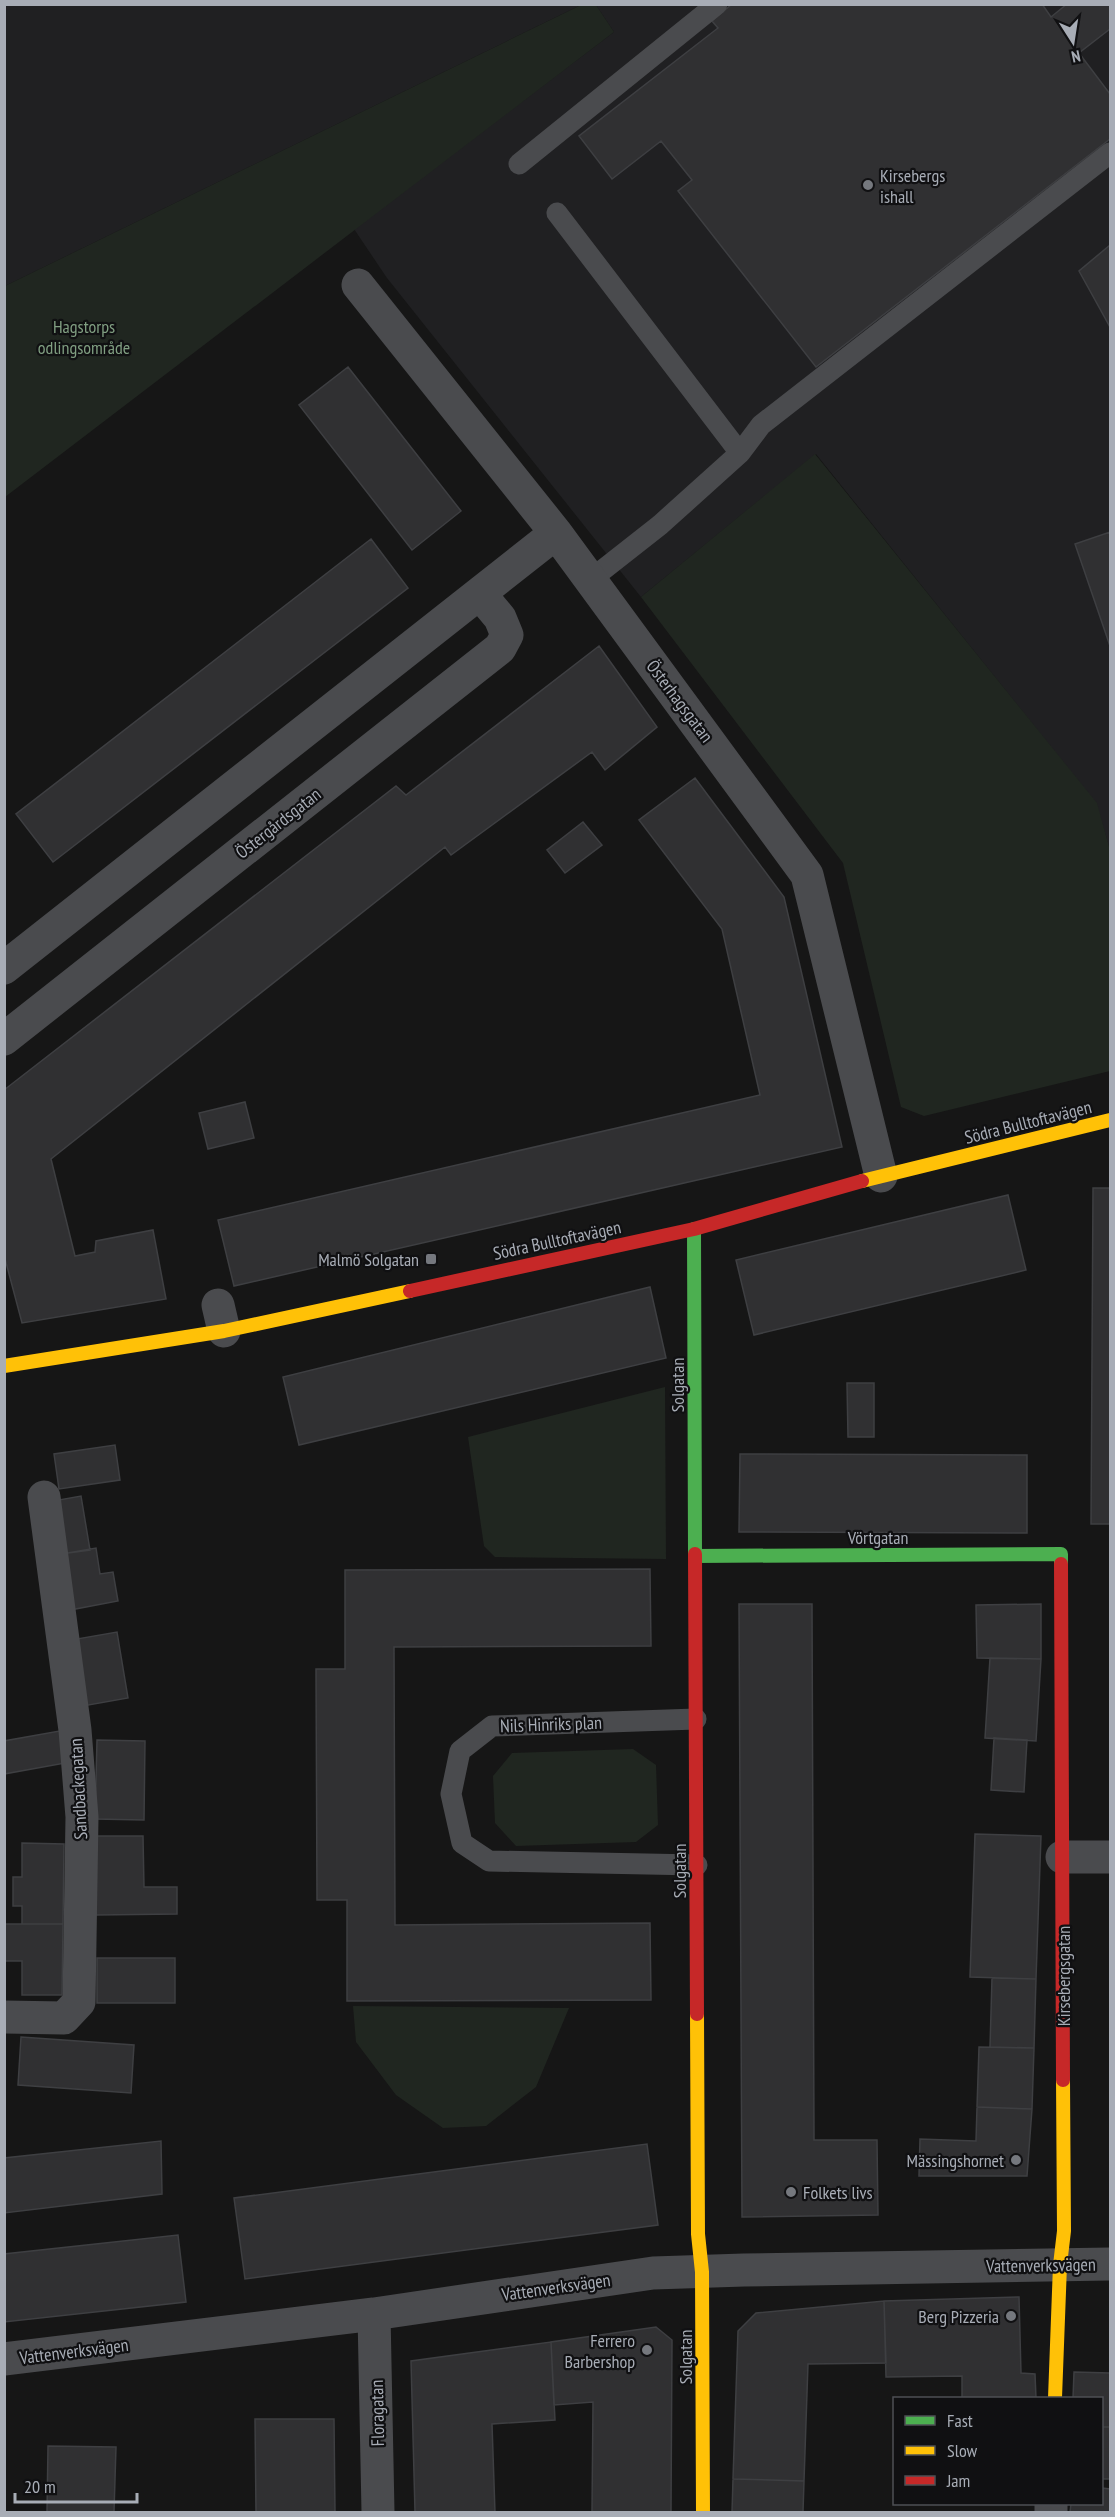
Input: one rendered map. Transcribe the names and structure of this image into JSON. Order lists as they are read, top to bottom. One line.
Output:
{"streets":{"street":["Österhagsgatan","Östergårdsgatan","Södra Bulltoftavägen","Solgatan","Vörtgatan","Sandbackegatan","Kirsebergsgatan","Vattenverksvägen","Floragatan"],"lane":["Nils Hinriks plan"]},"crossings":[["Österhagsgatan","Södra Bulltoftavägen"],["Södra Bulltoftavägen","Solgatan"],["Solgatan","Vörtgatan"],["Solgatan","Nils Hinriks plan"],["Solgatan","Vattenverksvägen"],["Vörtgatan","Kirsebergsgatan"],["Kirsebergsgatan","Vattenverksvägen"],["Vattenverksvägen","Floragatan"]],"parks":["Hagstorps odlingsområde"],"places":{"other":["Kirsebergs ishall","Mässingshornet","Folkets livs","Berg Pizzeria","Ferrero Barbershop"],"transit":["Malmö Solgatan"]},"legend":["Fast","Slow","Jam"],"scale_bar":"20 m","north":"bottom"}
